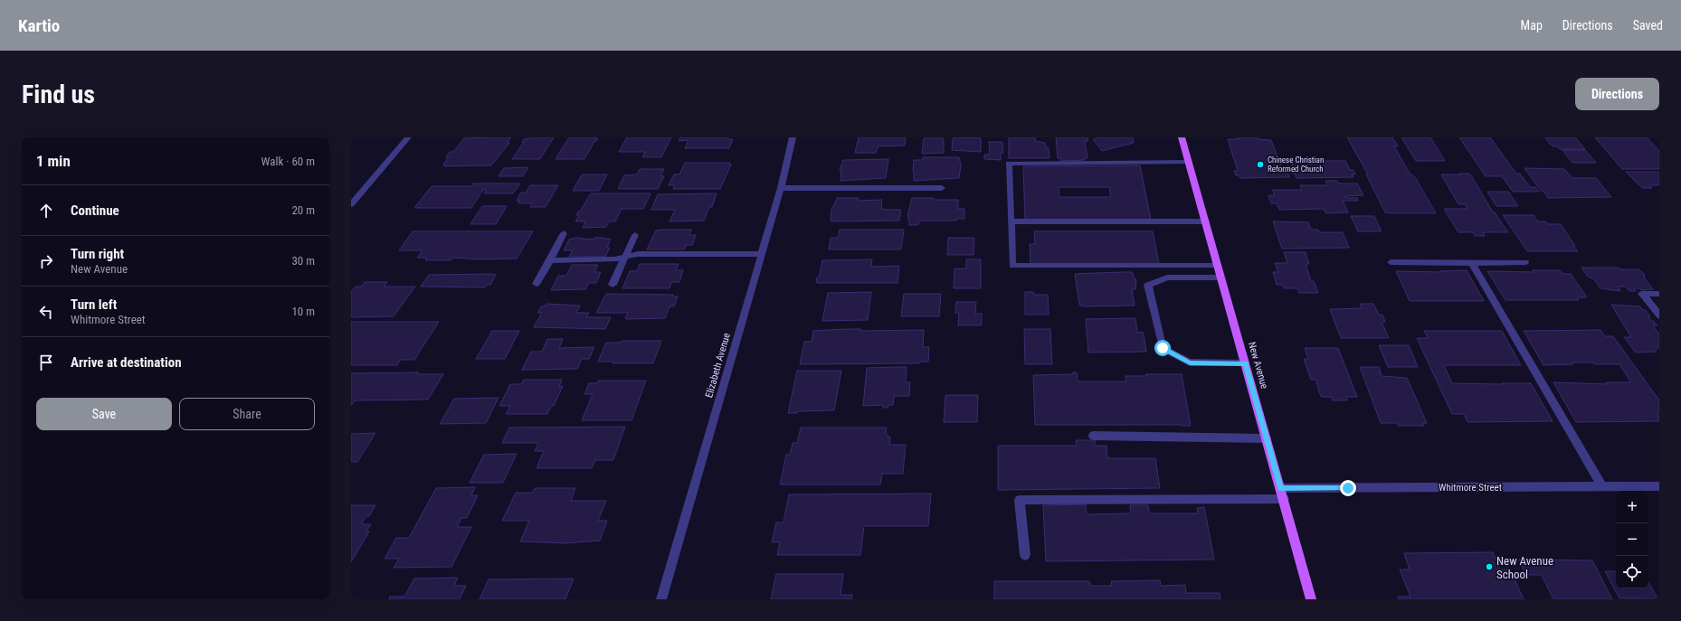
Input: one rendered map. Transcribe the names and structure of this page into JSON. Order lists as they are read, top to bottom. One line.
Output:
{"streets":{"main road":["New Avenue"],"street":["Elizabeth Avenue","Whitmore Street"]},"crossings":[["New Avenue","Whitmore Street"]],"places":["Chinese Christian Reformed Church","New Avenue School"],"page":{"header":"Kartio","nav":["Map","Directions","Saved"],"buttons":["Directions",["Save","Share"]],"title":"Find us","heading":["1 min","Walk · 60 m"],"list":[["Continue","20 m"],["Turn right","New Avenue","30 m"],["Turn left","Whitmore Street","10 m"],"Arrive at destination"],"map_buttons":["+","−"]}}
